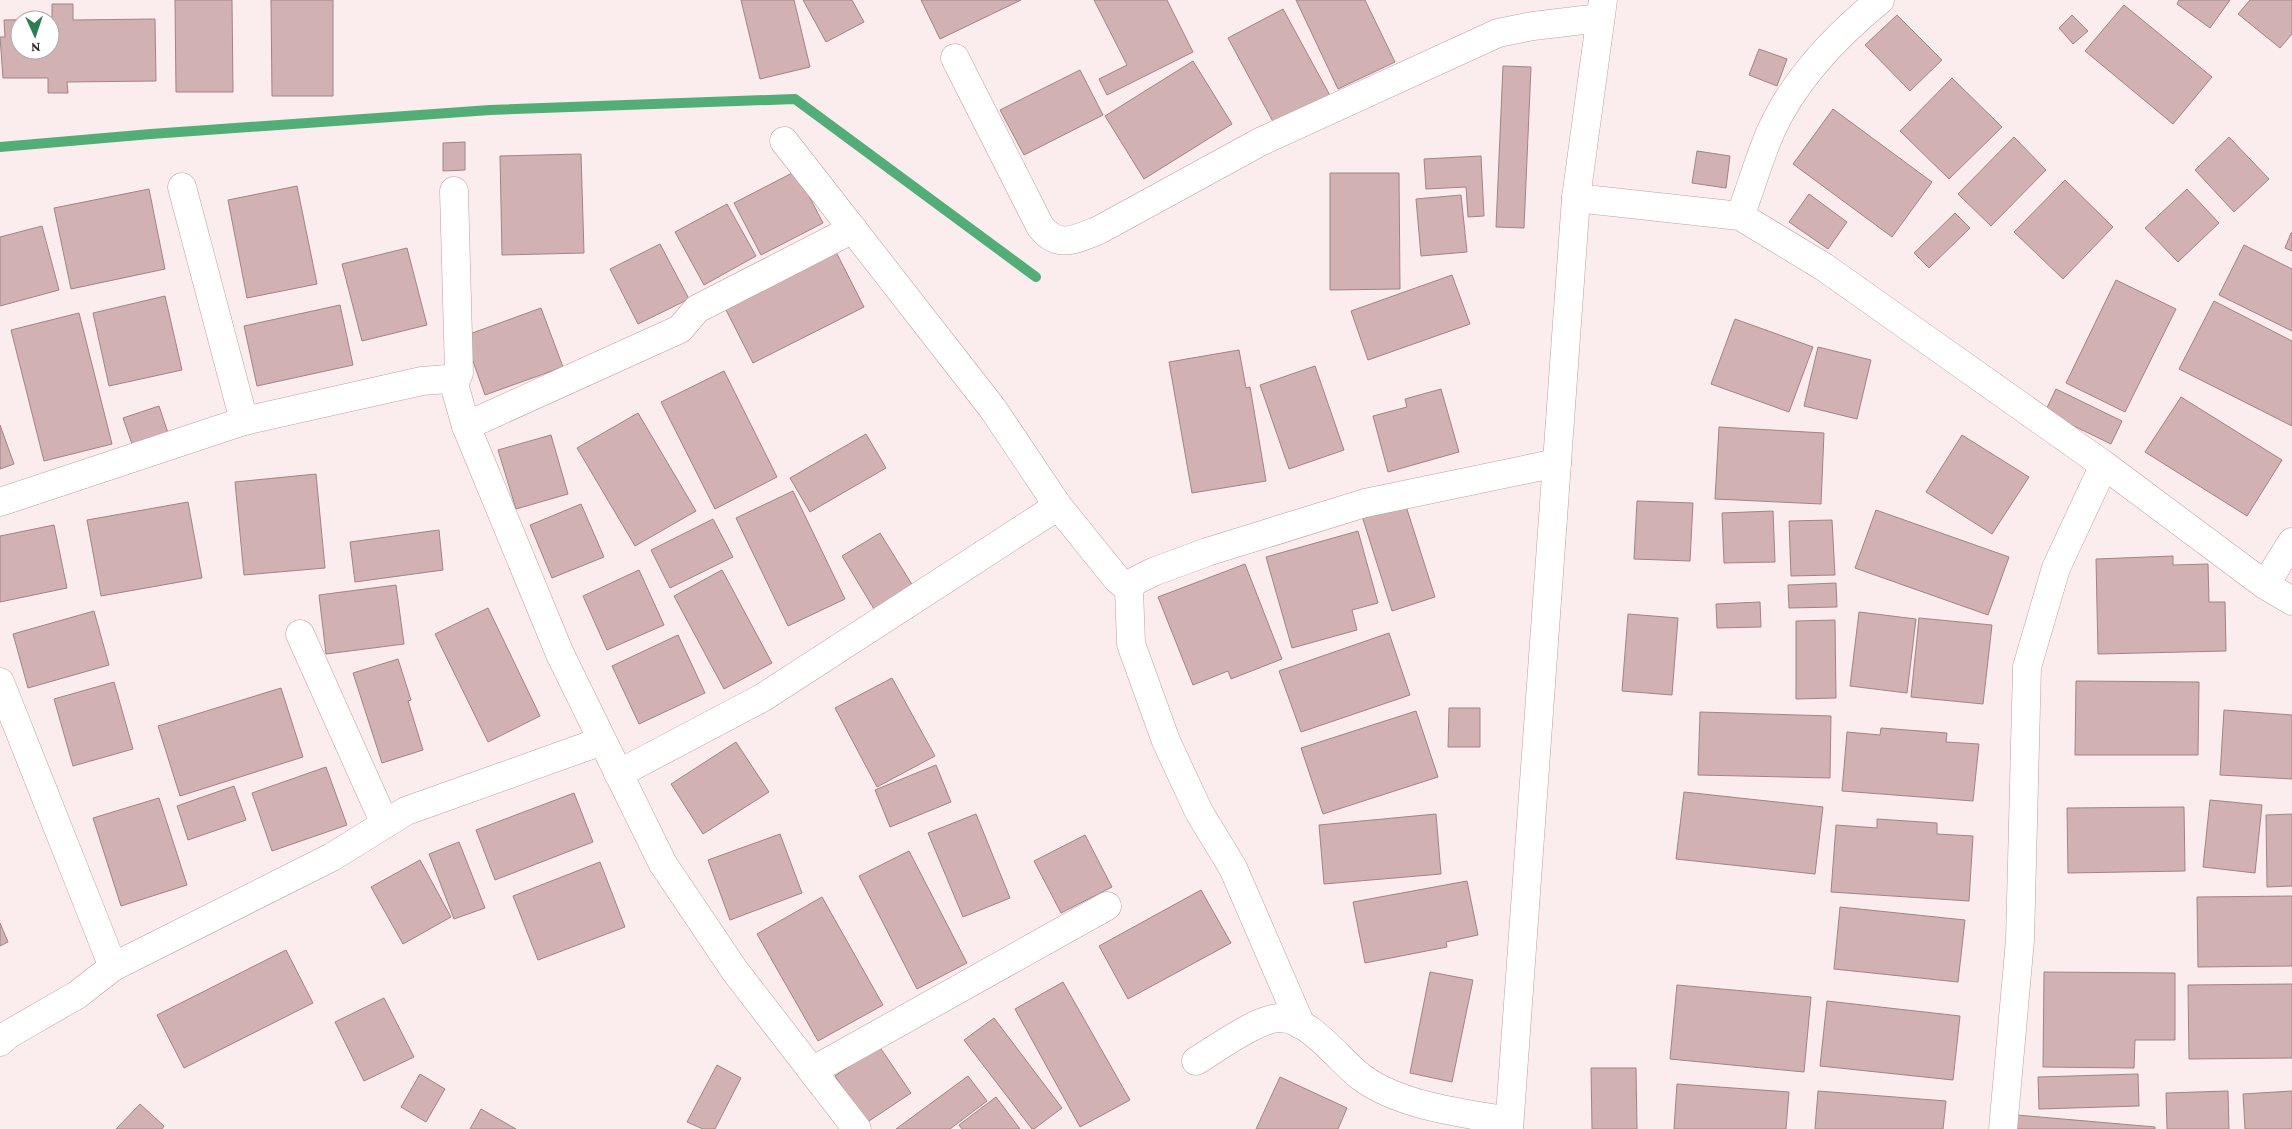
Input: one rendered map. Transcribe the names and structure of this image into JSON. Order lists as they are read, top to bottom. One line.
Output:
{"north":"bottom"}
